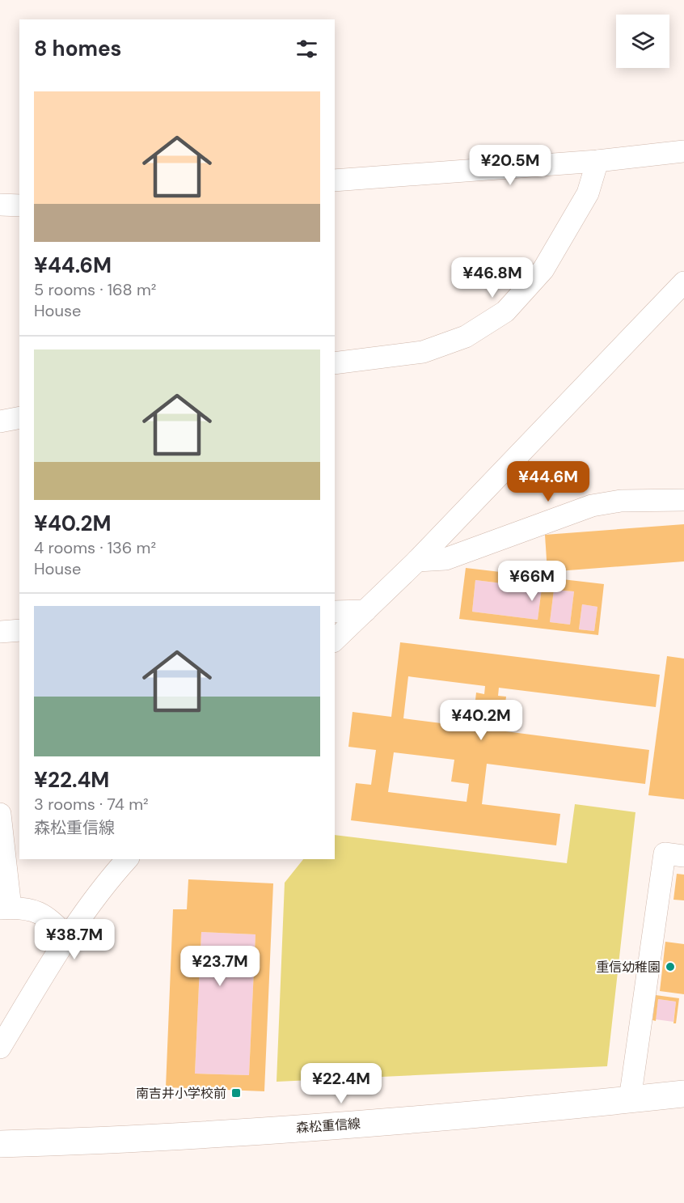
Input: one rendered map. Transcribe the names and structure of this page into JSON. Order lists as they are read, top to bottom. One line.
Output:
{"streets":{"main road":["森松重信線"]},"places":{"other":["重信幼稚園"],"transit":["南吉井小学校前"]},"page":{"heading":"8 homes","list":[{"name":"¥44.6M","note":"5 rooms · 168 m² · House"},{"name":"¥40.2M","note":"4 rooms · 136 m² · House"},{"name":"¥22.4M","note":"3 rooms · 74 m² · 森松重信線"}],"price":["¥20.5M","¥46.8M","¥44.6M","¥66M","¥40.2M","¥38.7M","¥23.7M","¥22.4M"]}}
